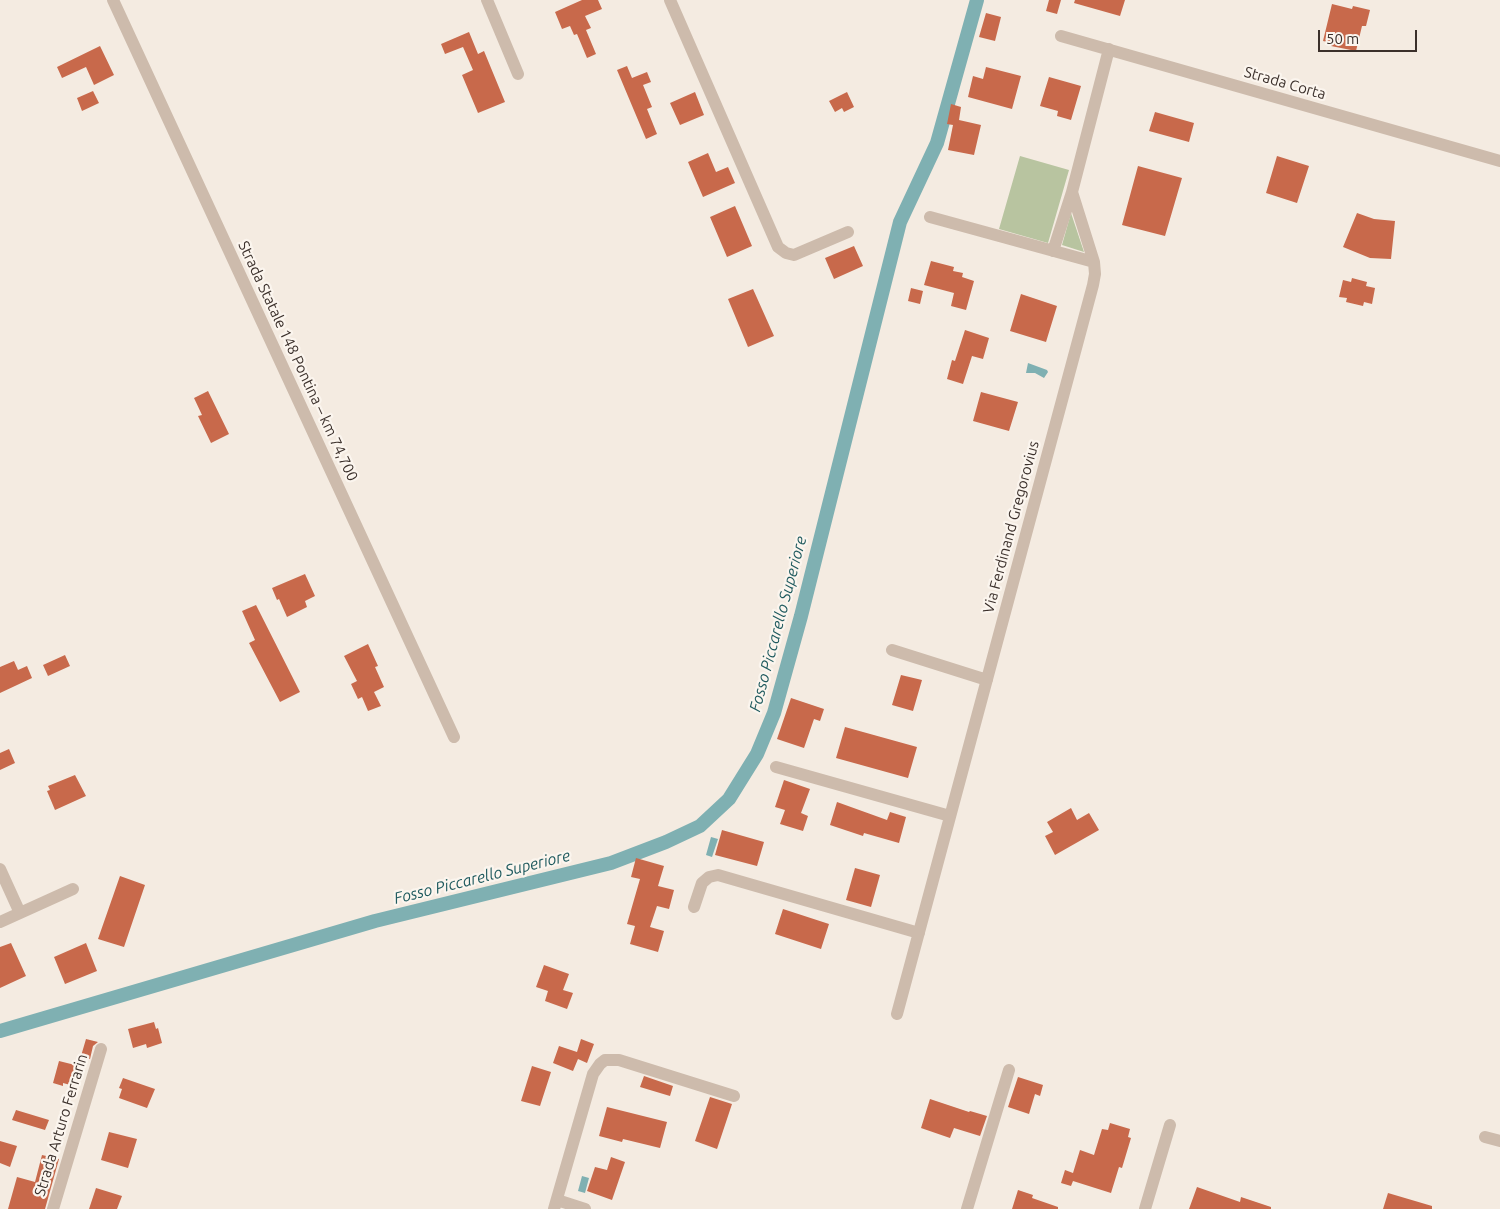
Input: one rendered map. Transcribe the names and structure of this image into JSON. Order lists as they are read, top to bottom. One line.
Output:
{"streets":{"street":["Strada Corta","Strada Statale 148 Pontina – km 74,700","Via Ferdinand Gregorovius","Strada Arturo Ferrarin"]},"water":["Fosso Piccarello Superiore"],"scale_bar":"50 m"}
